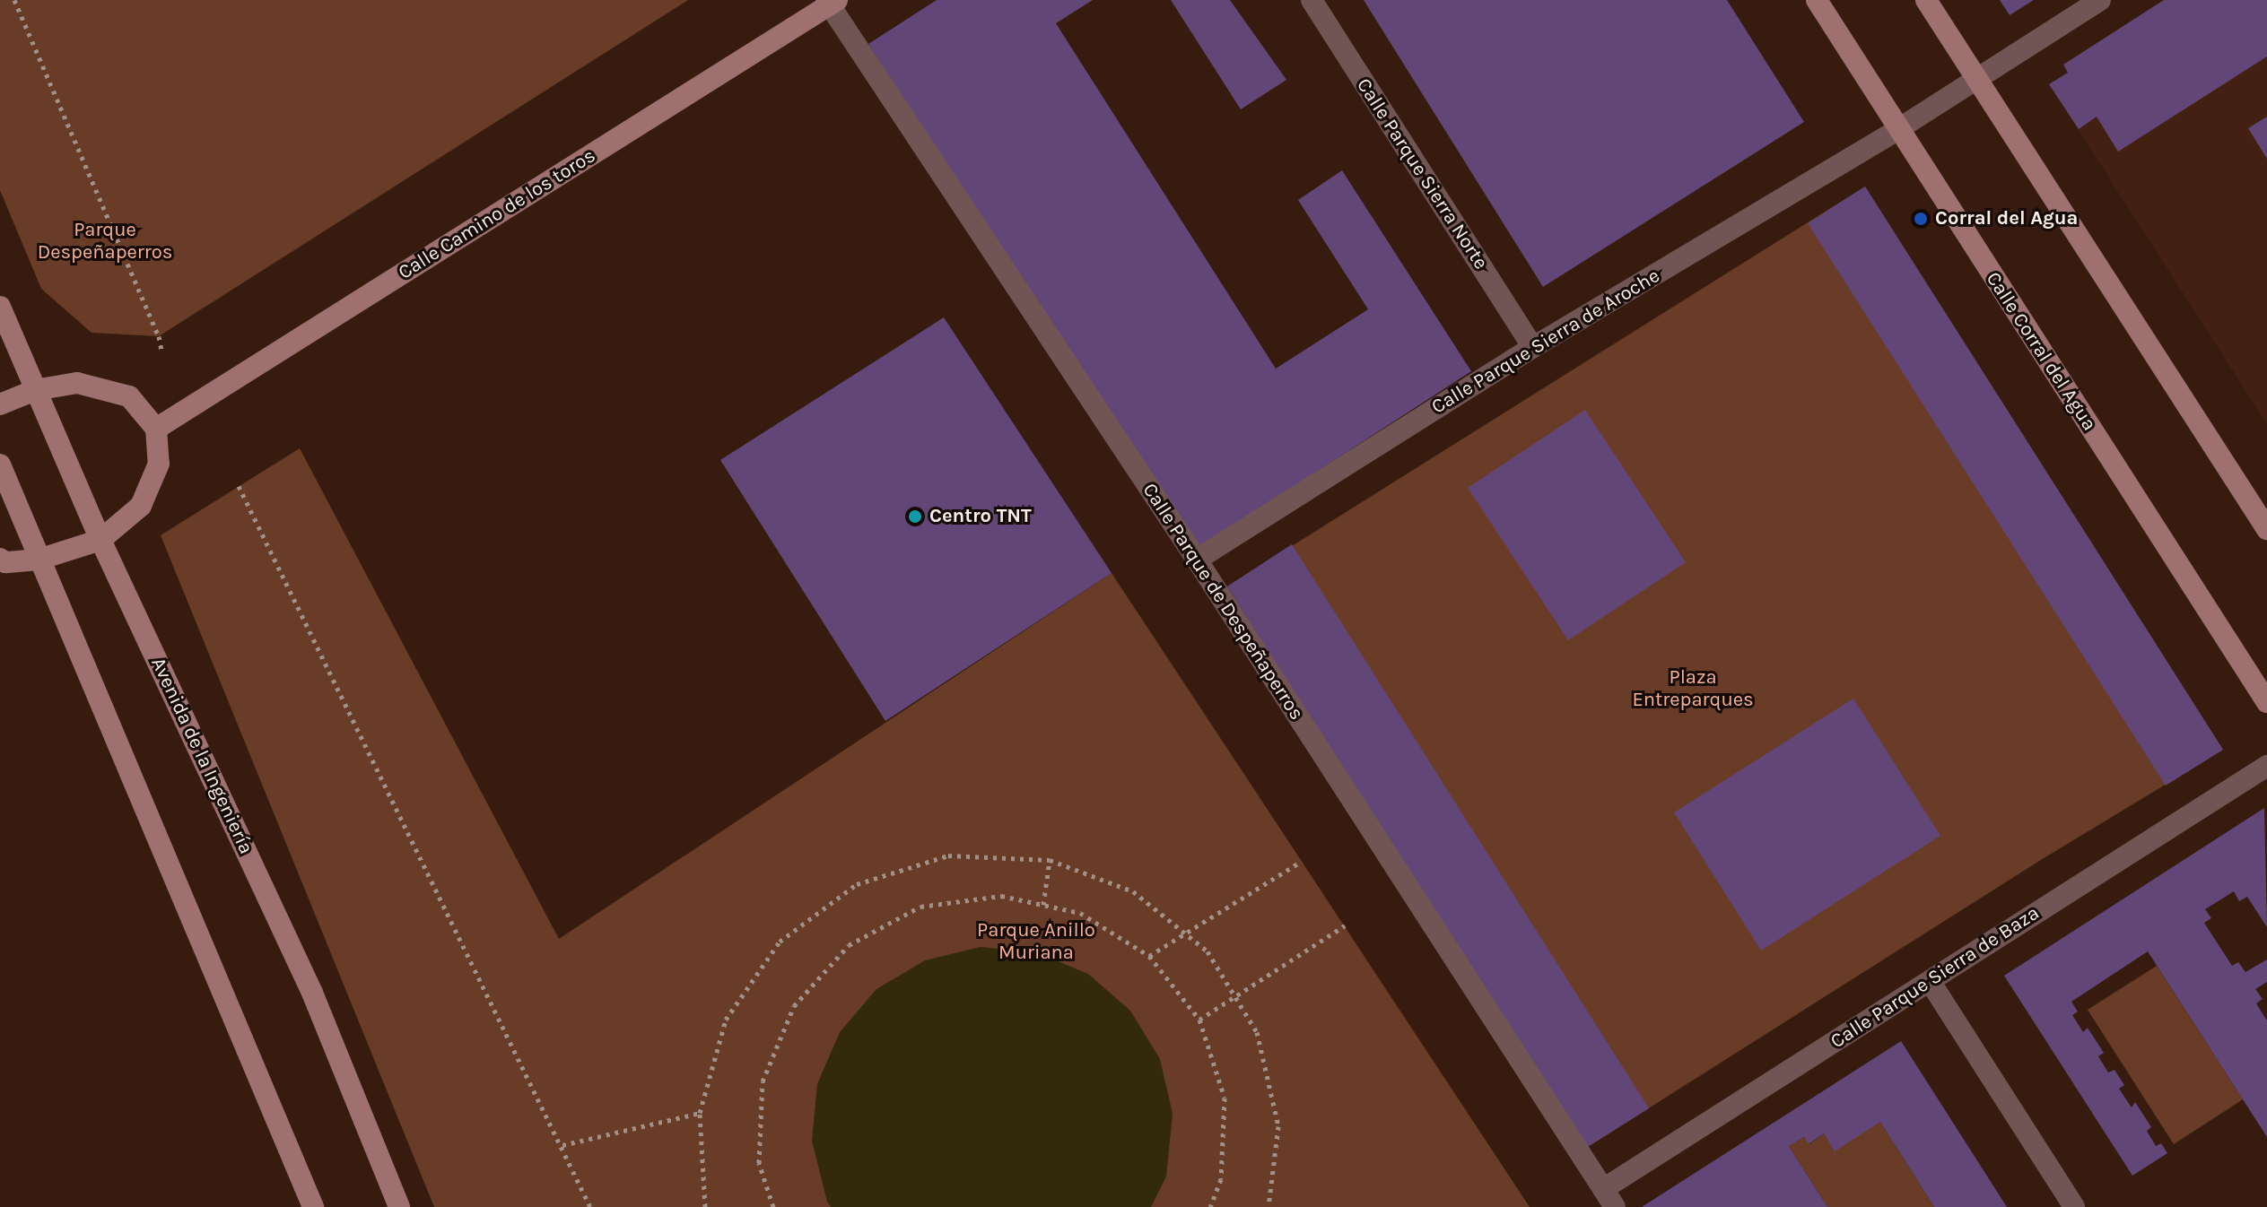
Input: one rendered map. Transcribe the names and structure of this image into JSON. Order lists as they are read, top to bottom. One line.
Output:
{"streets":{"street":["Calle Parque Sierra Norte","Calle Camino de los toros","Calle Parque Sierra de Aroche","Calle Corral del Agua","Calle Parque de Despeñaperros","Avenida de la Ingeniería","Calle Parque Sierra de Baza"]},"crossings":[["Calle Parque Sierra Norte","Calle Parque Sierra de Aroche"],["Calle Camino de los toros","Calle Parque de Despeñaperros"],["Calle Parque Sierra de Aroche","Calle Corral del Agua"],["Calle Parque Sierra de Aroche","Calle Parque de Despeñaperros"],["Calle Parque de Despeñaperros","Calle Parque Sierra de Baza"]],"parks":["Parque Despeñaperros","Plaza Entreparques","Parque Anillo Muriana"],"places":["Corral del Agua","Centro TNT"]}
